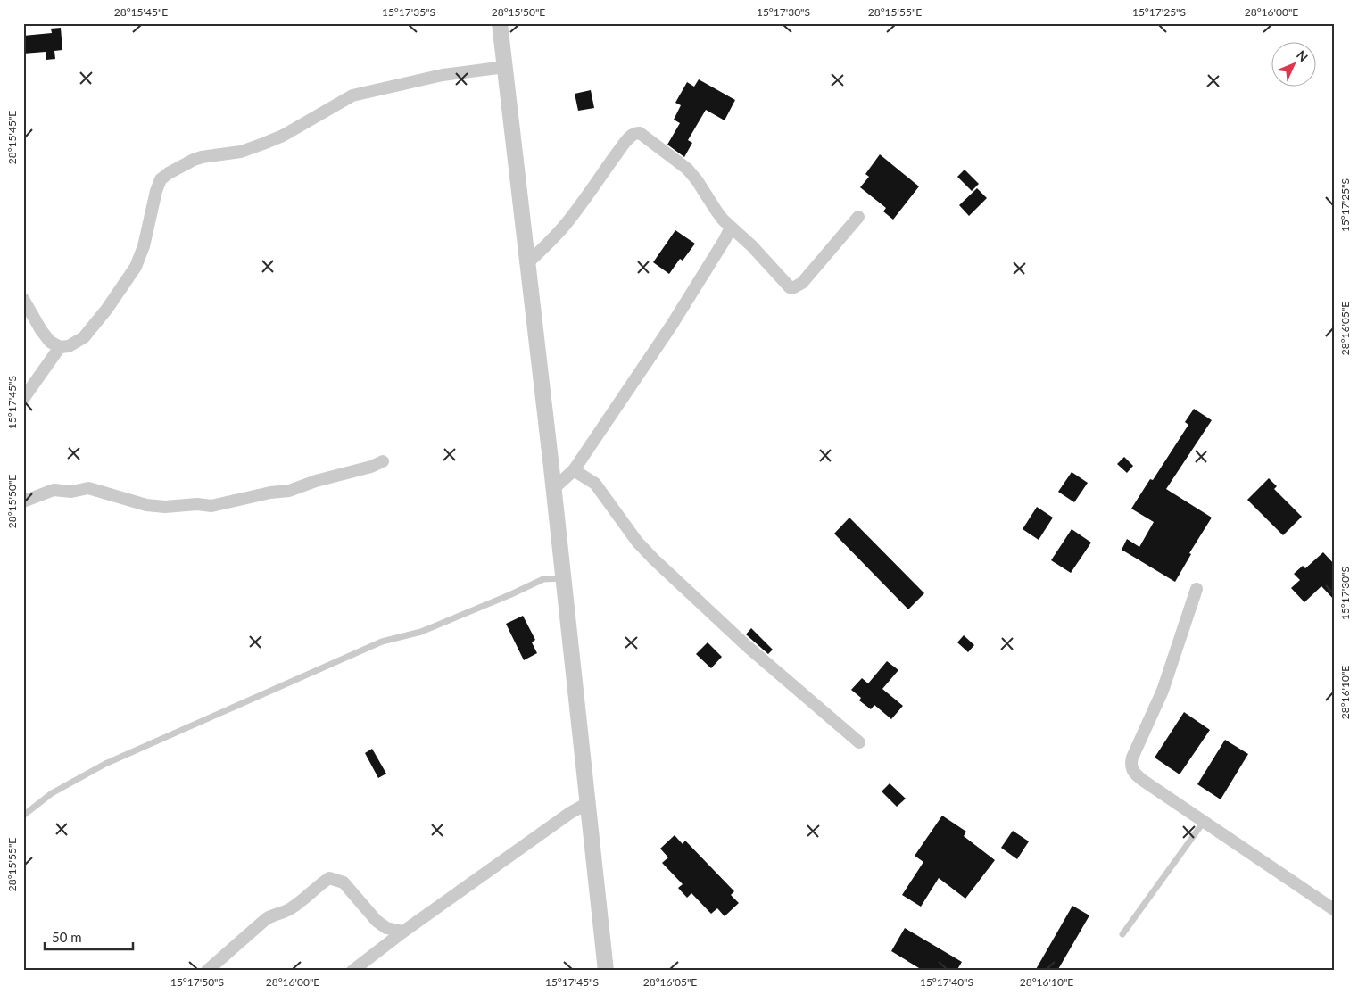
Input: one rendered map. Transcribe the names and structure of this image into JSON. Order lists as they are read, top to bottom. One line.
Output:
{"scale_bar":"50 m","north":"top right","coordinates":["28°15'45\"E","15°17'35\"S","28°15'50\"E","15°17'30\"S","28°15'55\"E","15°17'25\"S","28°16'00\"E","28°16'05\"E","15°17'45\"S","28°16'10\"E","15°17'50\"S","15°17'40\"S"]}
